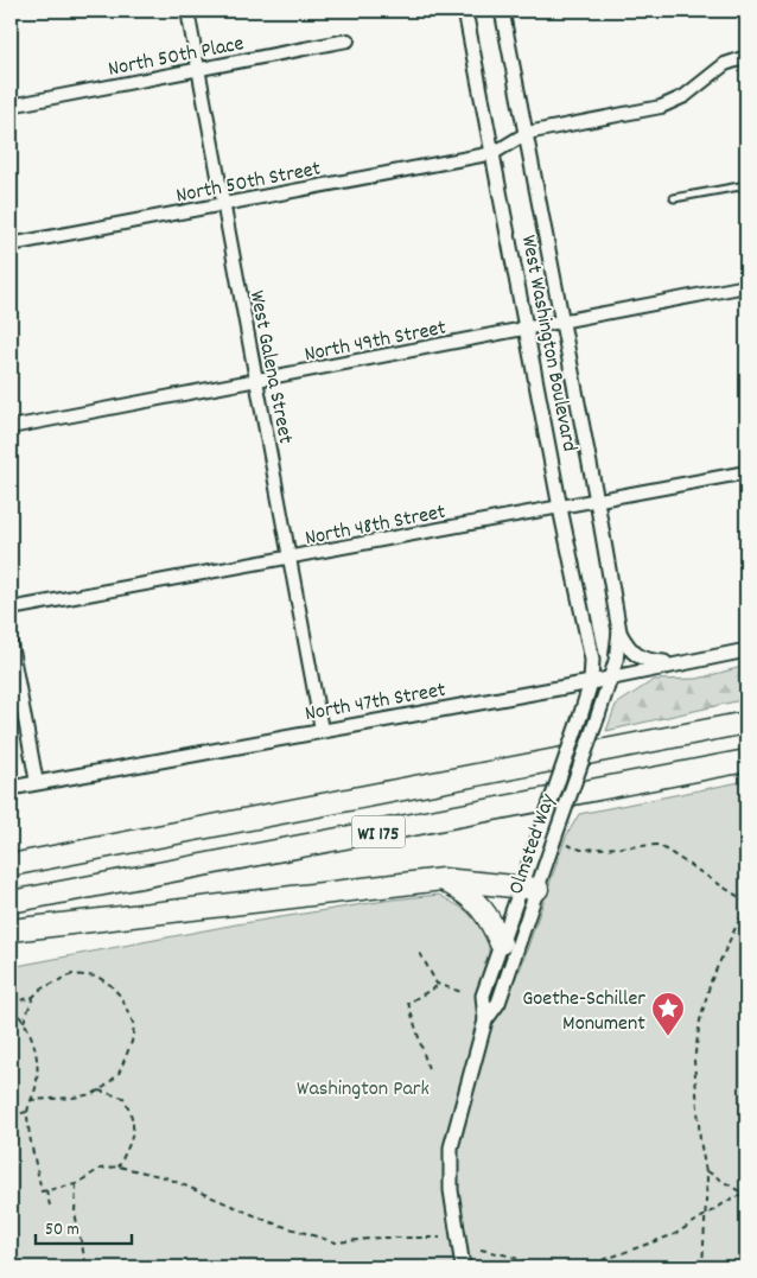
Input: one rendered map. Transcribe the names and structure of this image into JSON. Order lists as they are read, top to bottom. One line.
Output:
{"streets":{"highway":["WI 175"],"street":["North 50th Place","North 50th Street","North 49th Street","West Washington Boulevard","West Galena Street","North 48th Street","North 47th Street","Olmsted Way"]},"crossings":[["North 50th Place","West Galena Street"],["North 50th Street","West Washington Boulevard"],["North 50th Street","West Galena Street"],["North 49th Street","West Washington Boulevard"],["North 49th Street","West Galena Street"],["West Washington Boulevard","North 48th Street"],["West Washington Boulevard","North 47th Street"],["West Washington Boulevard","Olmsted Way"],["West Galena Street","North 48th Street"],["West Galena Street","North 47th Street"],["North 47th Street","Olmsted Way"]],"parks":["Washington Park"],"places":{"place":["Goethe-Schiller Monument"]},"scale_bar":"50 m"}
